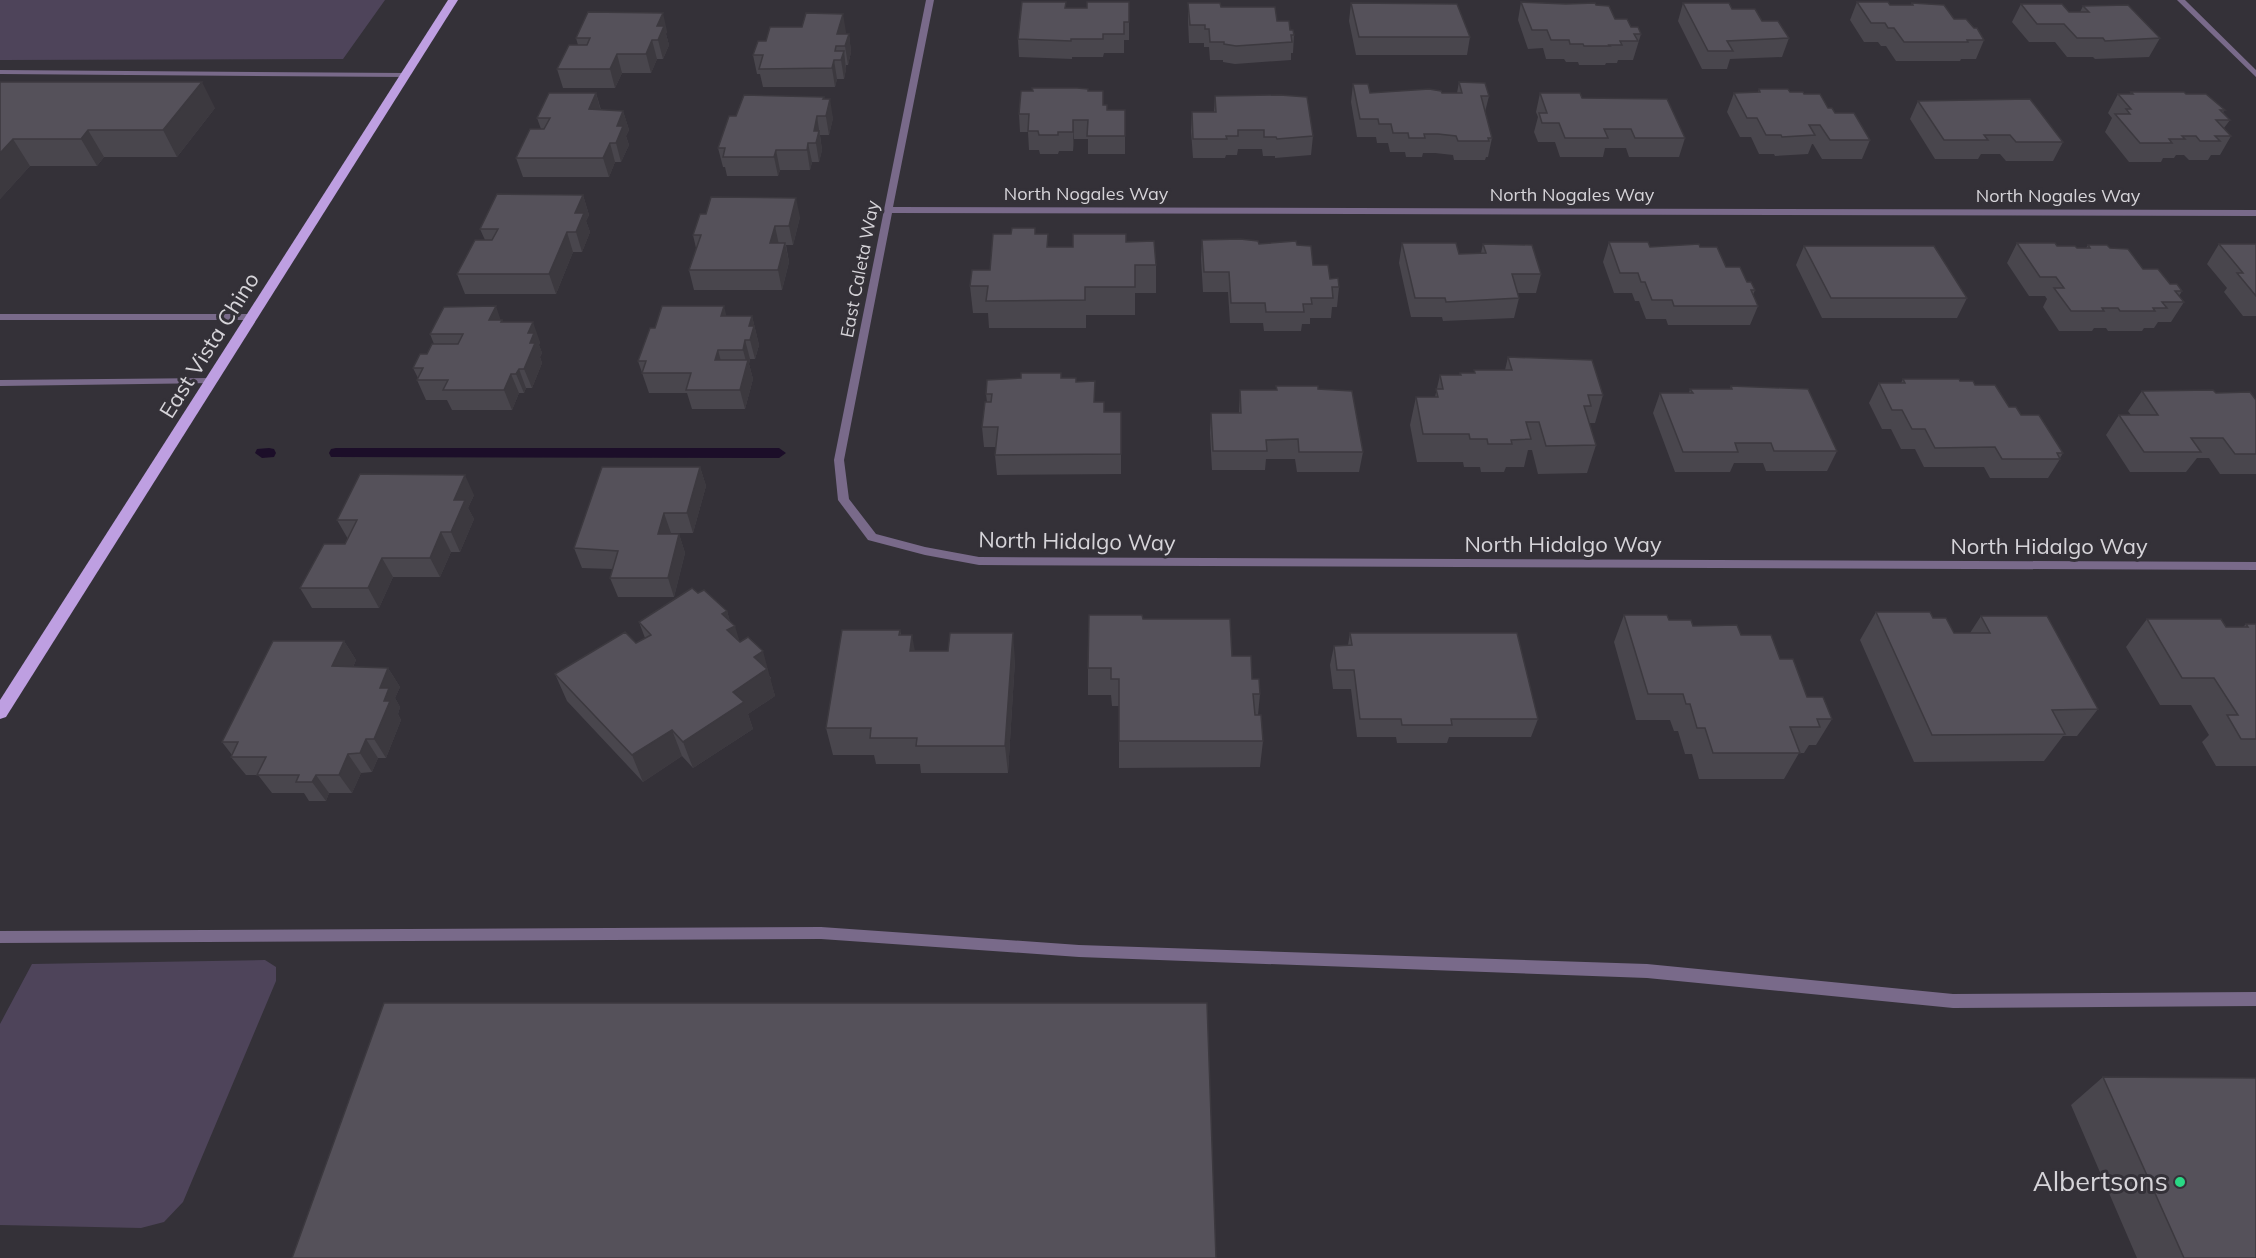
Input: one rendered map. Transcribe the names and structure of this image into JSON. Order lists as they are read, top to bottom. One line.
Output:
{"streets":{"main road":["East Vista Chino"],"street":["North Nogales Way","East Caleta Way","North Hidalgo Way"]},"crossings":[["North Nogales Way","East Caleta Way"],["East Caleta Way","North Hidalgo Way"]],"places":["Albertsons"]}
